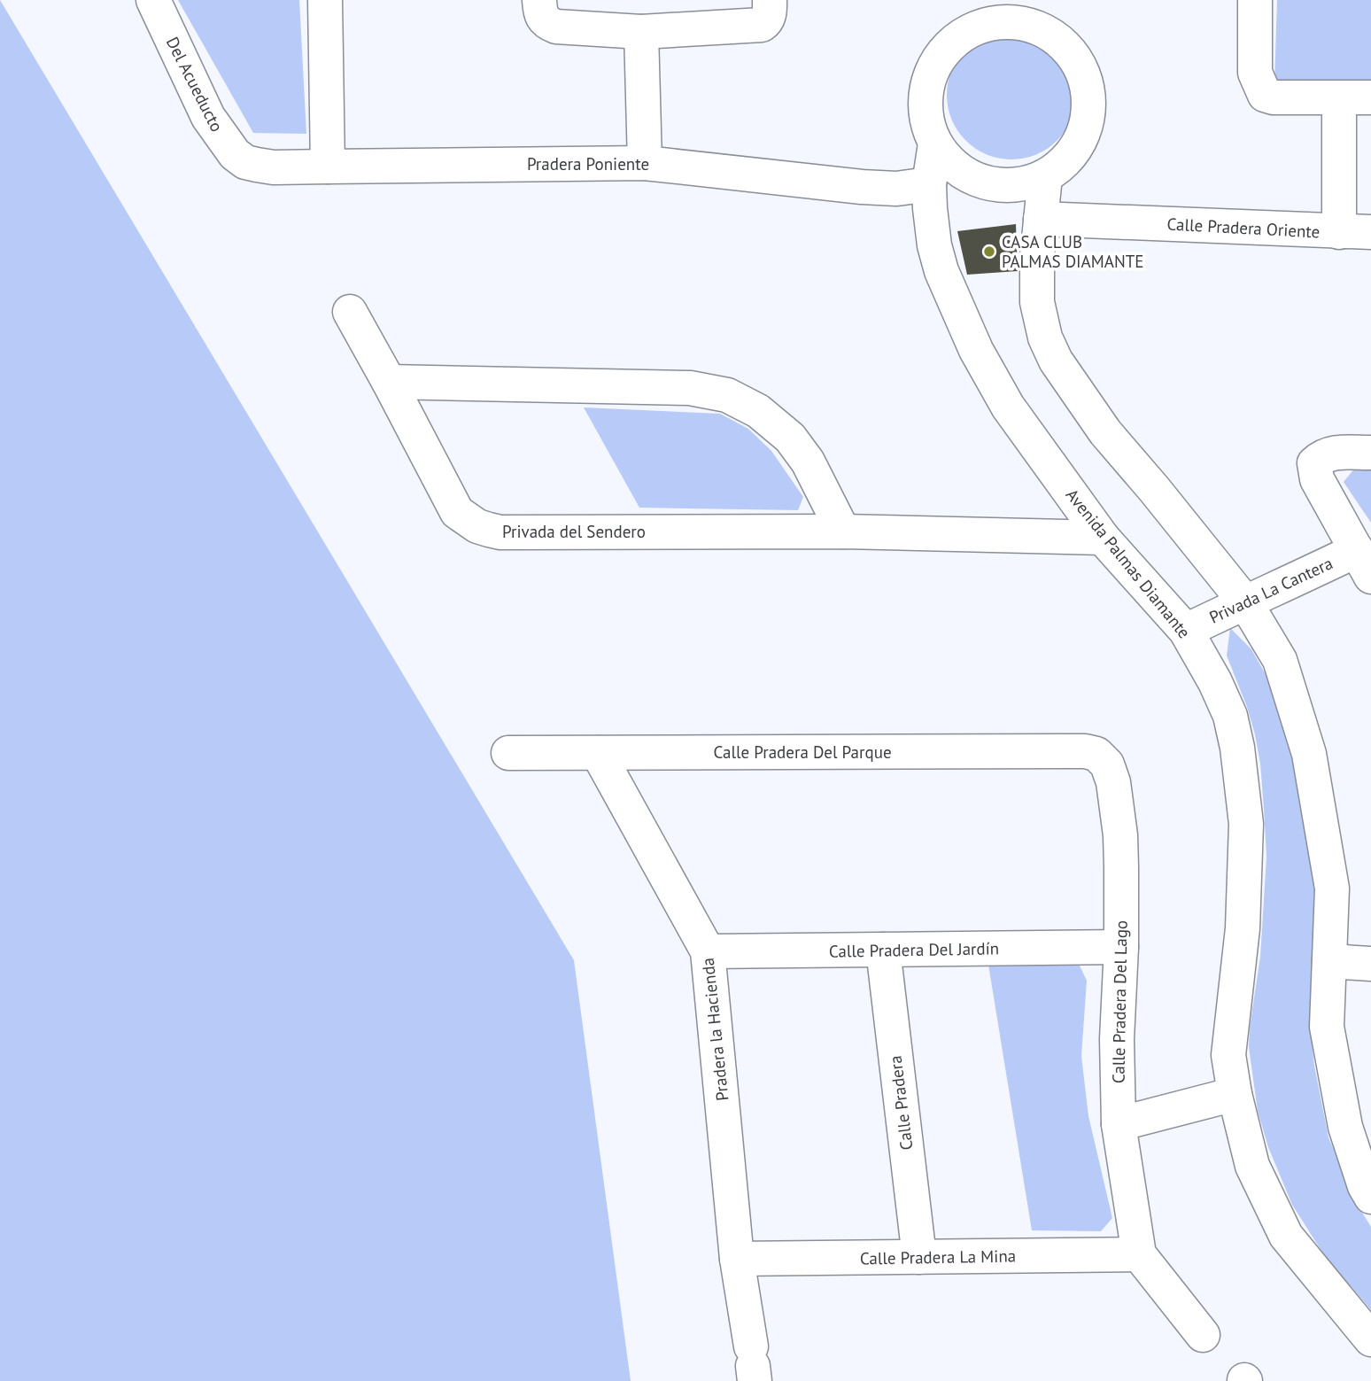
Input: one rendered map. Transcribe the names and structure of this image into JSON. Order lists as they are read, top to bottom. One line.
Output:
{"streets":{"street":["Del Acueducto","Pradera Poniente","Calle Pradera Oriente","Privada del Sendero","Avenida Palmas Diamante","Privada La Cantera","Calle Pradera Del Parque","Calle Pradera Del Jardín","Calle Pradera Del Lago","Pradera la Hacienda","Calle Pradera","Calle Pradera La Mina"]},"crossings":[["Del Acueducto","Pradera Poniente"],["Pradera Poniente","Avenida Palmas Diamante"],["Privada del Sendero","Avenida Palmas Diamante"],["Avenida Palmas Diamante","Privada La Cantera"],["Calle Pradera Del Parque","Calle Pradera Del Lago"],["Calle Pradera Del Parque","Pradera la Hacienda"],["Calle Pradera Del Jardín","Calle Pradera Del Lago"],["Calle Pradera Del Jardín","Pradera la Hacienda"],["Calle Pradera Del Jardín","Calle Pradera"],["Calle Pradera Del Lago","Calle Pradera La Mina"],["Pradera la Hacienda","Calle Pradera La Mina"],["Calle Pradera","Calle Pradera La Mina"]],"places":["CASA CLUB PALMAS DIAMANTE"]}
